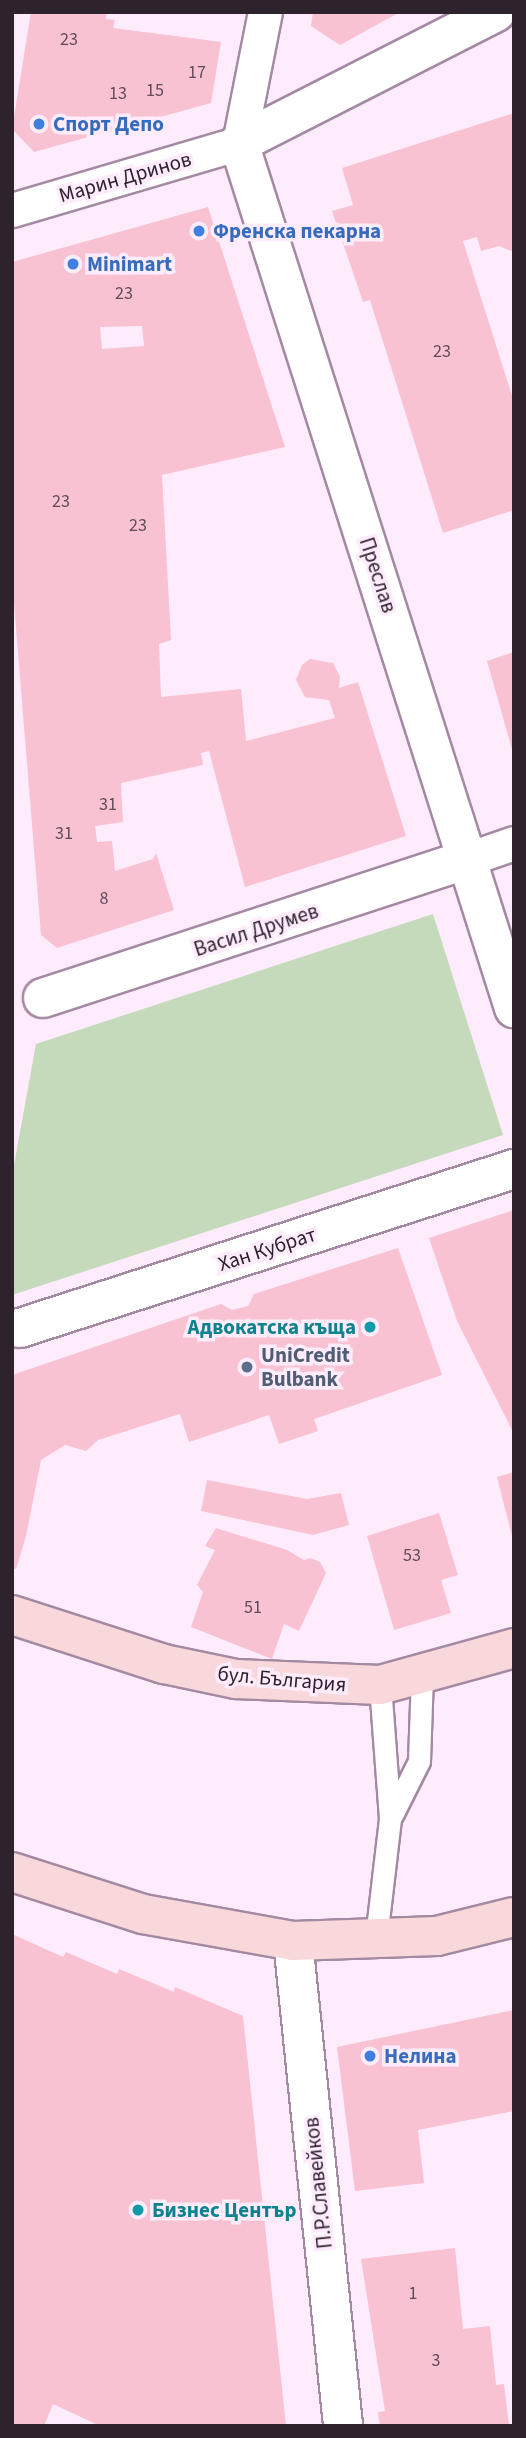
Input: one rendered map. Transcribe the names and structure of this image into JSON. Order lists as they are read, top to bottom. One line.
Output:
{"streets":{"main road":["бул. България"],"street":["Марин Дринов","Преслав","Васил Друмев","Хан Кубрат","П.Р.Славейков"]},"crossings":[["Марин Дринов","Преслав"],["Преслав","Васил Друмев"]],"places":["Спорт Депо","Френска пекарна","Minimart","Адвокатска къща","UniCredit Bulbank","Нелина","Бизнес Център"],"house_numbers":["23","17","15","13","23","23","23","23","31","31","8","53","51","1","3"]}
